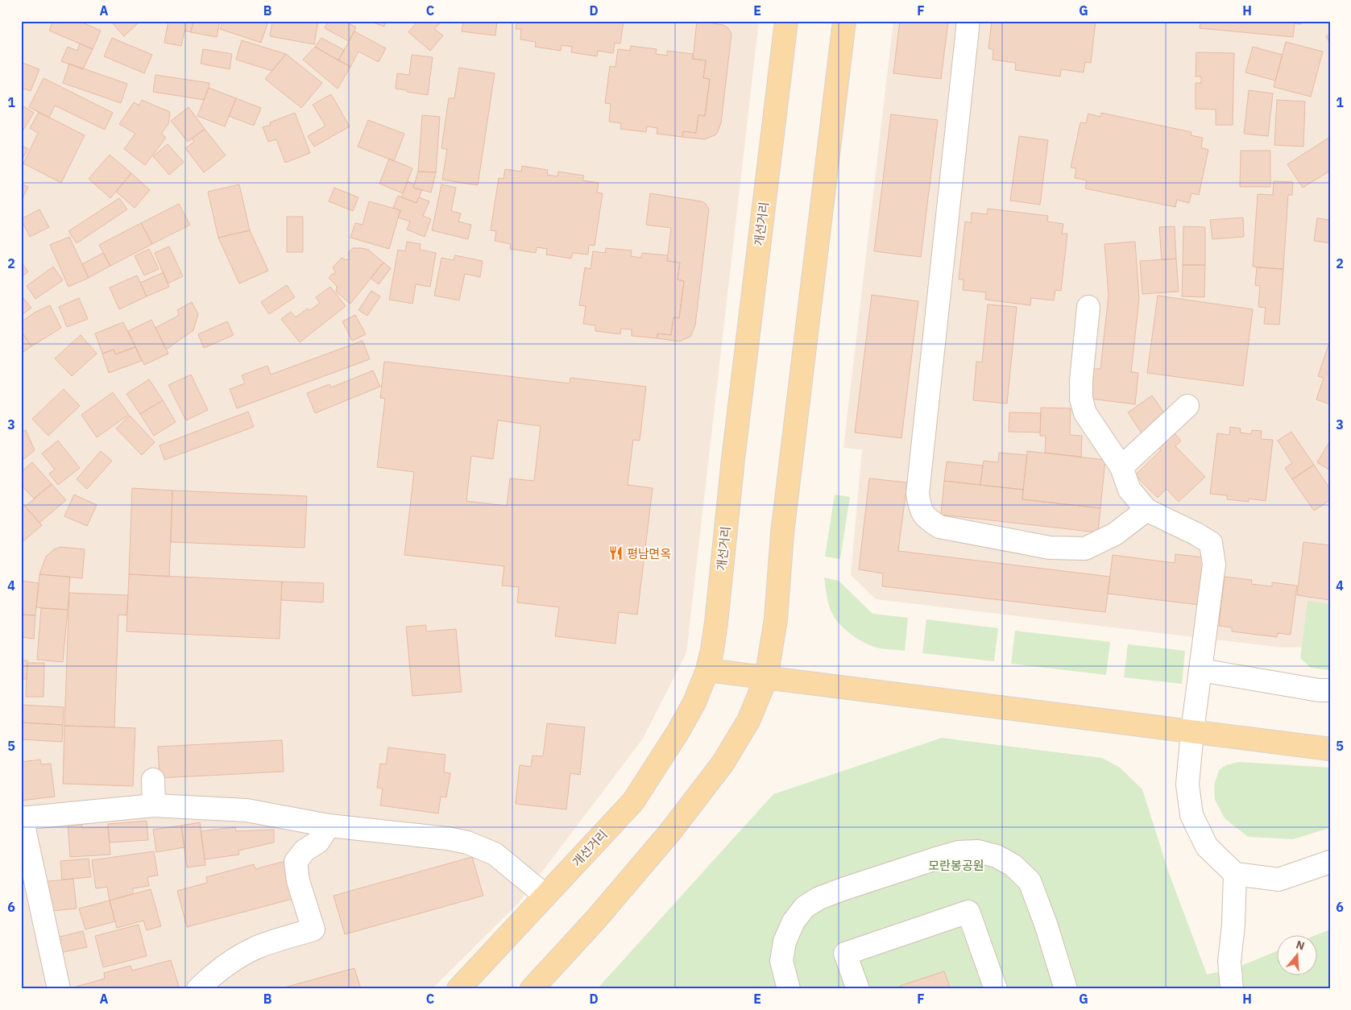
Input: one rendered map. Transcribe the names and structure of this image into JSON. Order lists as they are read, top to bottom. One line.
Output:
{"streets":{"main road":["개선거리"]},"parks":["모란봉공원"],"places":{"restaurant":["평남면옥"]},"north":"top","grid":{"columns":["A","B","C","D","E","F","G","H"],"rows":["1","2","3","4","5","6"]}}
